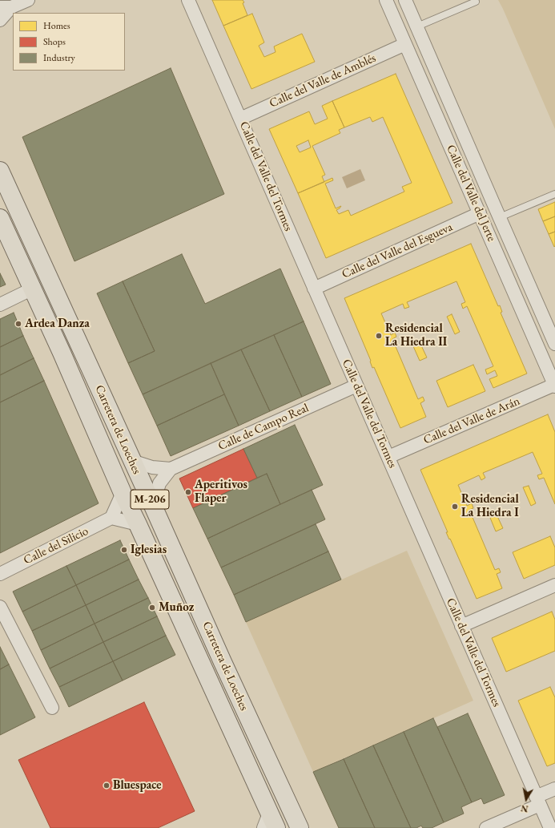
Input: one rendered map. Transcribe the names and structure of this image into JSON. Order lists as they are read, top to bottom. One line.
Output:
{"streets":{"main road":["Carretera de Loeches","M-206"],"street":["Calle del Valle de Amblés","Calle del Valle del Tormes","Calle del Valle del Jerte","Calle del Valle del Esgueva","Calle del Valle de Arán","Calle de Campo Real","Calle del Silicio"]},"crossings":[["Calle del Valle de Amblés","Calle del Valle del Tormes"],["Calle del Valle de Amblés","Calle del Valle del Jerte"],["Calle del Valle del Tormes","Calle del Valle del Esgueva"],["Calle del Valle del Tormes","Calle del Valle de Arán"],["Calle del Valle del Tormes","Calle de Campo Real"],["Calle del Valle del Jerte","Calle del Valle del Esgueva"],["Calle del Valle del Jerte","Calle del Valle de Arán"],["Calle de Campo Real","Carretera de Loeches"]],"places":["Ardea Danza","Residencial La Hiedra II","Aperitivos Flaper","Residencial La Hiedra I","Iglesias","Muñoz","Bluespace"],"legend":["Homes","Shops","Industry"],"north":"bottom"}
